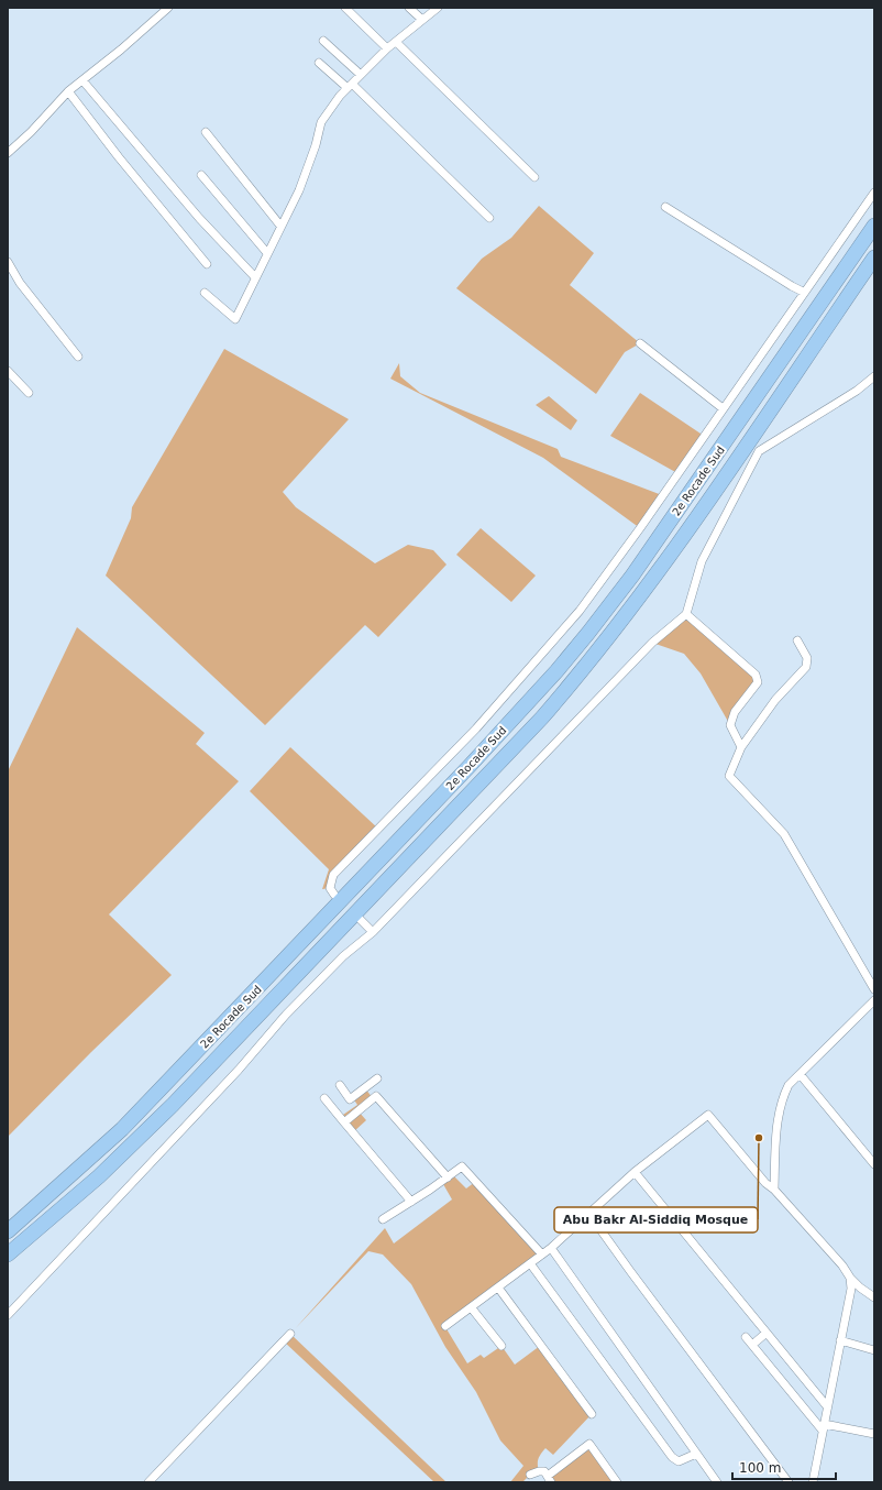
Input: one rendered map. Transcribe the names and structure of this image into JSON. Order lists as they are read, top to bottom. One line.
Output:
{"streets":{"highway":["2e Rocade Sud"]},"places":["Abu Bakr Al-Siddiq Mosque"],"scale_bar":"100 m"}
